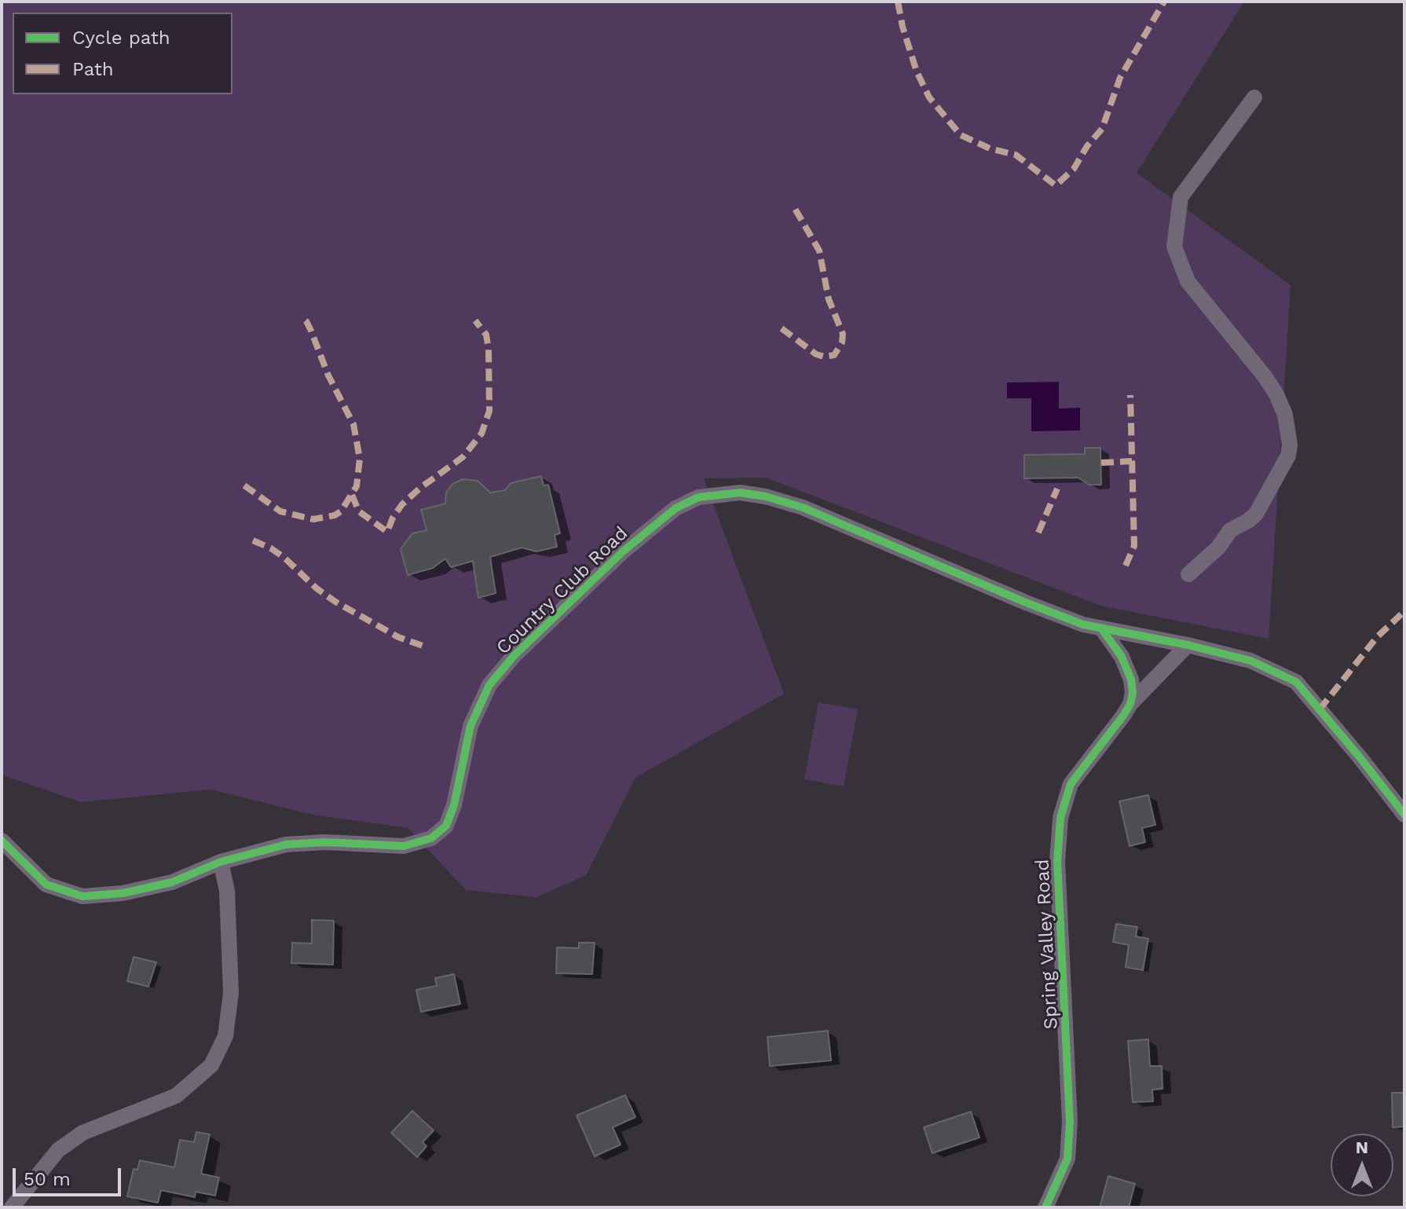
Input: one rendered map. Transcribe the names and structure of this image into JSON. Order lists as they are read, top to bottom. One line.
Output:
{"streets":{"street":["Country Club Road","Spring Valley Road"]},"crossings":[["Country Club Road","Spring Valley Road"]],"legend":["Cycle path","Path"],"scale_bar":"50 m","north":"top"}
